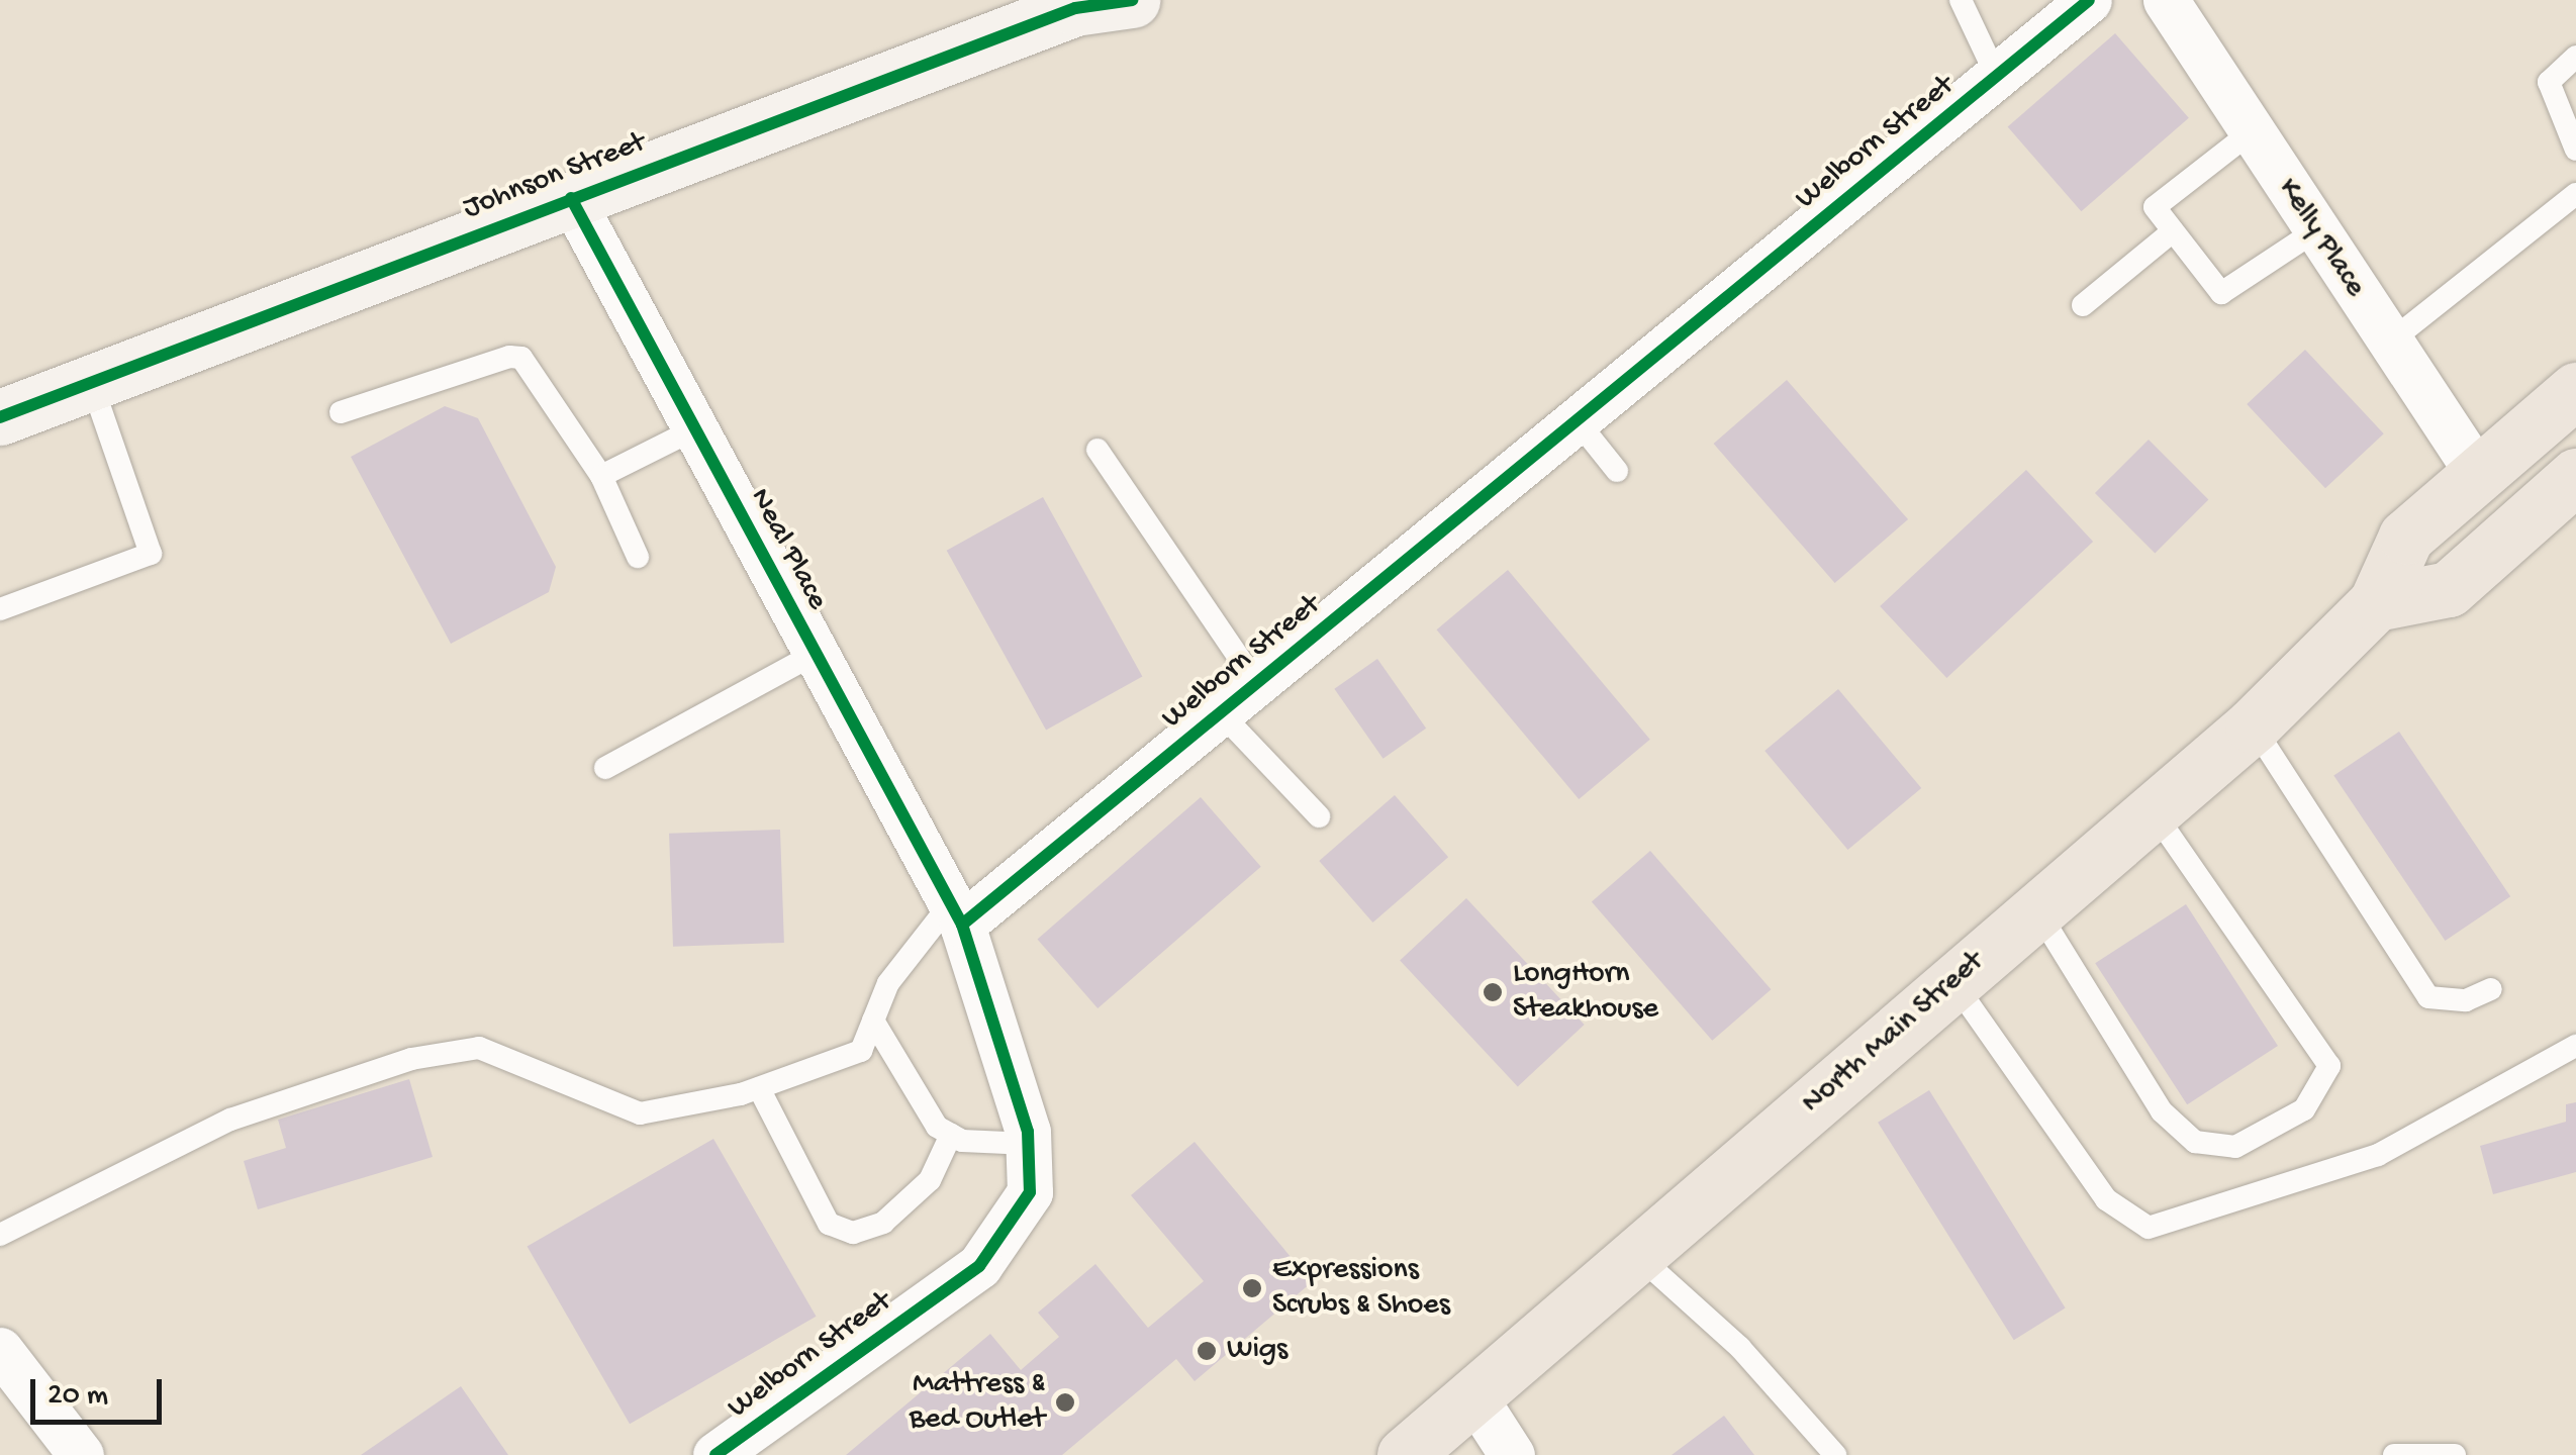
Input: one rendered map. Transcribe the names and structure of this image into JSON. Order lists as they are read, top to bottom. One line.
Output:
{"streets":{"main road":["North Main Street"],"street":["Welborn Street","Johnson Street","Kelly Place","Neal Place"]},"crossings":[["Welborn Street","Neal Place"],["Johnson Street","Neal Place"],["Kelly Place","North Main Street"]],"places":["LongHorn Steakhouse","Expressions Scrubs & Shoes","Wigs","Mattress & Bed Outlet"],"scale_bar":"20 m"}
